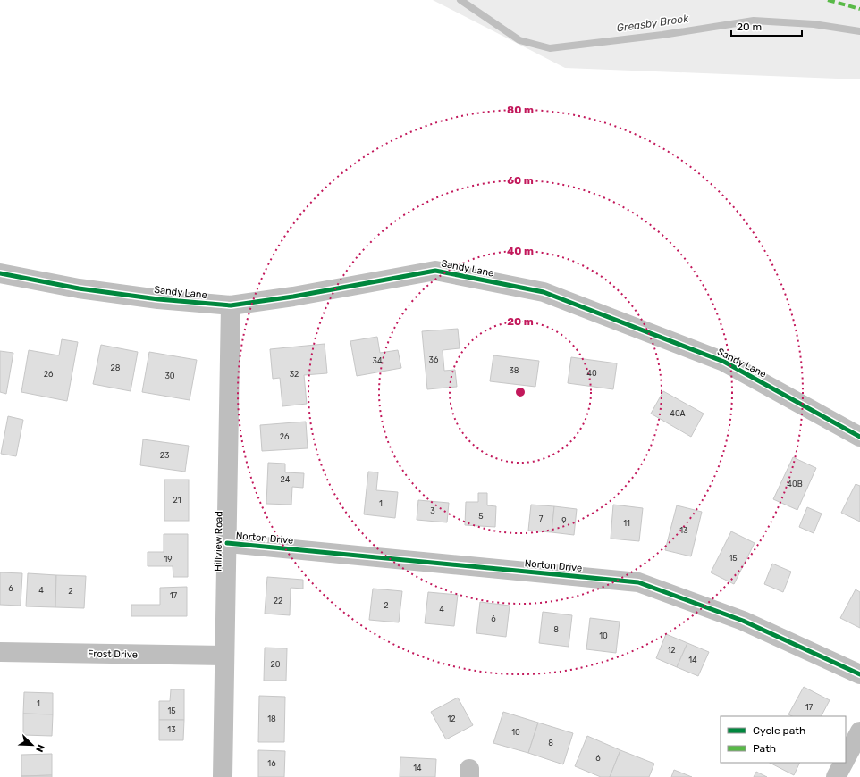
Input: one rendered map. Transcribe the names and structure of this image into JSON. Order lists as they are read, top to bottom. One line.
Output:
{"streets":{"street":["Sandy Lane","Norton Drive","Hillview Road","Frost Drive"]},"crossings":[["Sandy Lane","Hillview Road"],["Norton Drive","Hillview Road"],["Hillview Road","Frost Drive"]],"water":["Greasby Brook"],"house_numbers":["36","34","28","38","40","26","32","30","40A","26","23","24","40B","21","1","3","5","7","9","11","13","15","19","6","4","2","17","22","2","4","6","8","10","12","14","20","1","17","15","18","12","13","10","8","6","16","14"],"legend":["Cycle path","Path"],"scale_bar":"20 m","north":"bottom right","rings":["80 m","60 m","40 m","20 m"]}
